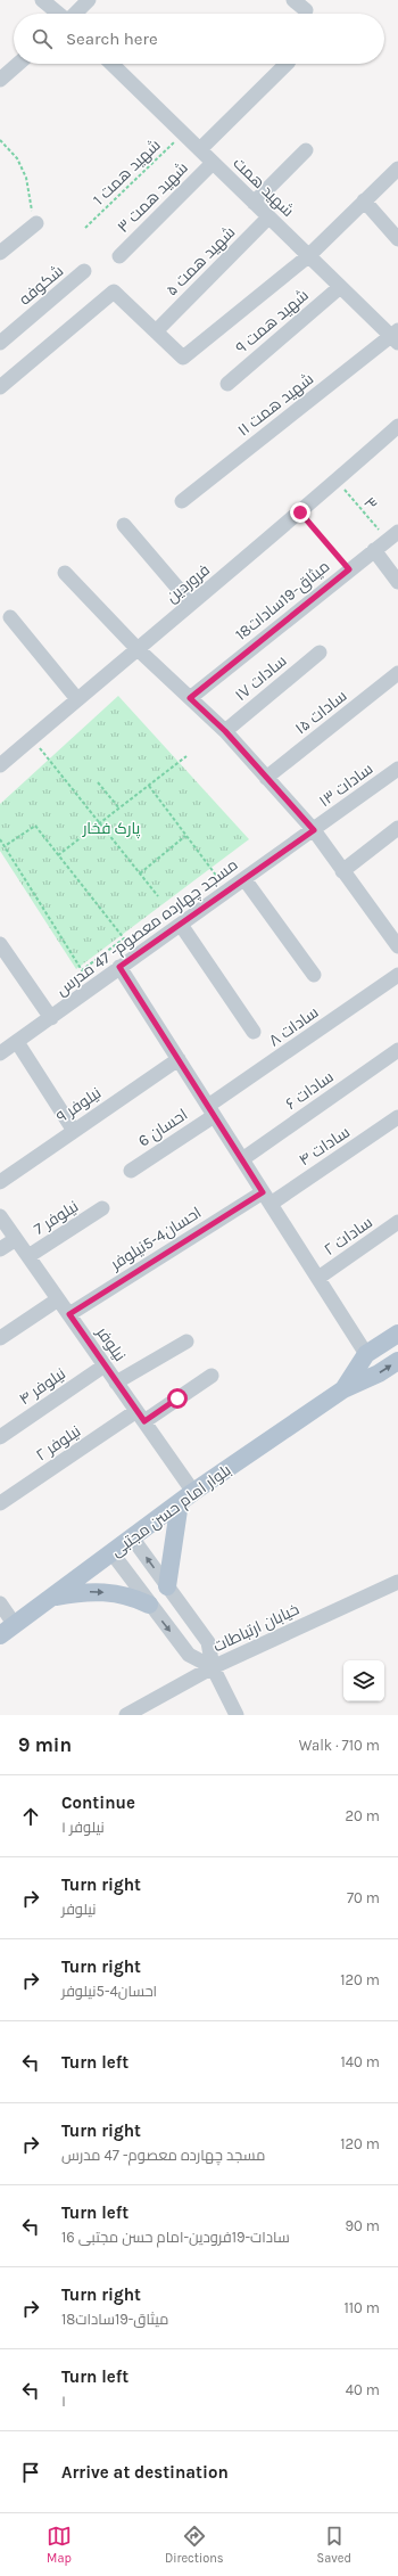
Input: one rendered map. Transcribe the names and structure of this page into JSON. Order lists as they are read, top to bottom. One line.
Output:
{"streets":{"main road":["بلوار امام حسن مجتبی"],"street":["شهید همت","شهید همت ۳","شهید همت ۵","شکوفه","شهید همت ۹","شهید همت ۱۱","فروردین","18میثاق-19سادات","سادات ۱۷","سادات ۱۵","سادات ۱۳","مسجد چهارده معصوم- 47 مدرس","سادات ۸","سادات ۶","نیلوفر ۹","احسان 6","سادات ۴","نیلوفر 7","سادات ۲","احسان4-5نیلوفر","نیلوفر","نیلوفر ۴","نیلوفر ۲","خیابان ارتباطات"],"path":["شهید همت 1","۳"]},"crossings":[["شهید همت 1","شهید همت"],["شهید همت","شهید همت ۳"],["شهید همت","شهید همت ۵"],["شهید همت","شهید همت ۹"],["شهید همت","شهید همت ۱۱"],["۳","فروردین"],["۳","18میثاق-19سادات"],["سادات ۱۳","مسجد چهارده معصوم- 47 مدرس"],["سادات ۸","احسان 6"],["سادات ۴","احسان4-5نیلوفر"],["نیلوفر 7","نیلوفر"],["احسان4-5نیلوفر","نیلوفر"],["نیلوفر","نیلوفر ۴"],["نیلوفر","نیلوفر ۲"],["نیلوفر","بلوار امام حسن مجتبی"]],"parks":["پارک فخار"],"page":{"search":"Search here","heading":["9 min","Walk · 710 m"],"list":[["Continue","نیلوفر ۱","20 m"],["Turn right","نیلوفر","70 m"],["Turn right","احسان4-5نیلوفر","120 m"],["Turn left","140 m"],["Turn right","مسجد چهارده معصوم- 47 مدرس","120 m"],["Turn left","سادات-19فرودین-امام حسن مجتبی 16","90 m"],["Turn right","18میثاق-19سادات","110 m"],["Turn left","۱","40 m"],"Arrive at destination"],"nav":["Map","Directions","Saved"]}}
